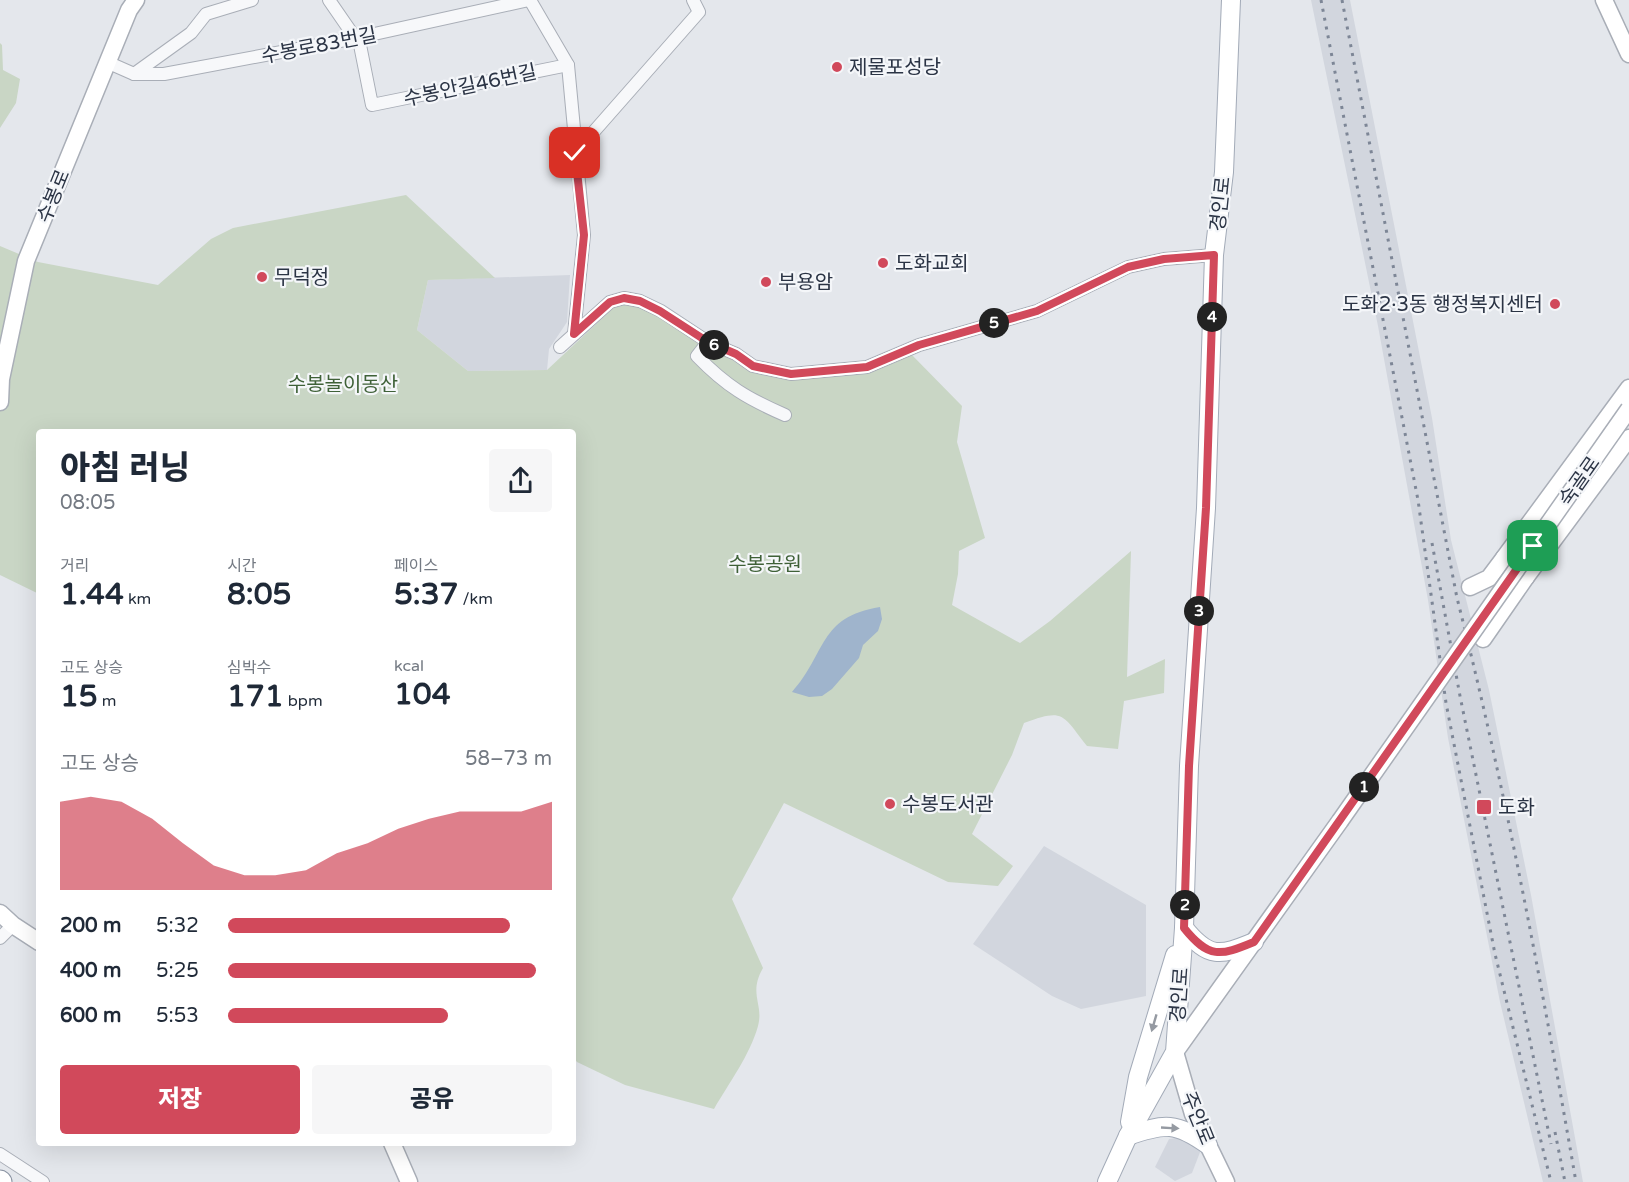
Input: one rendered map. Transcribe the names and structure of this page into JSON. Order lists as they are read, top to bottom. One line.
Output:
{"streets":{"main road":["수봉로","경인로","숙골로","주안로"],"street":["수봉로83번길","수봉안길46번길"]},"crossings":[["수봉로83번길","수봉안길46번길"],["수봉로83번길","수봉로"],["경인로","숙골로"],["경인로","주안로"],["숙골로","주안로"]],"parks":["수봉놀이동산","수봉공원"],"places":{"other":["제물포성당","도화교회","무덕정","부용암","도화2·3동 행정복지센터","수봉도서관"],"transit":["도화"]},"page":{"pins":["4","5","6","3","1","2"],"heading":["아침 러닝","08:05"],"stats":[["거리","1.44 km"],["시간","8:05"],["페이스","5:37 /km"],["고도 상승","15 m"],["심박수","171 bpm"],["kcal","104"]],"chart":["고도 상승","58–73 m"],"list":[{"name":"200 m","note":"5:32"},{"name":"400 m","note":"5:25"},{"name":"600 m","note":"5:53"}],"buttons":["저장","공유"]}}
